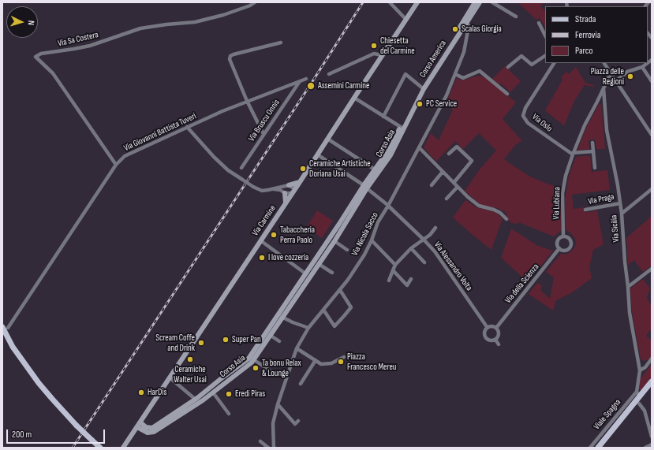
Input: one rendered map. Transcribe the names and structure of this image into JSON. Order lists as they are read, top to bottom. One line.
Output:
{"streets":{"street":["Via Sa Costera","Corso America","Via Bruscu Onnis","Via Oslo","Via Giovanni Battista Tuveri","Corso Asia","Via Praga","Via Lubiana","Via Carmine","Via Sicilia","Via Nicola Sacco","Via Alessandro Volta","Via della Scienza","Viale Spagna"]},"crossings":[["Via Sa Costera","Via Giovanni Battista Tuveri"],["Corso America","Corso Asia"],["Corso America","Via Nicola Sacco"],["Via Bruscu Onnis","Via Giovanni Battista Tuveri"],["Via Oslo","Via Lubiana"],["Corso Asia","Via Carmine"],["Corso Asia","Via Alessandro Volta"],["Via Praga","Via Sicilia"],["Via Lubiana","Via Sicilia"],["Via Lubiana","Via della Scienza"],["Via Carmine","Via Alessandro Volta"],["Via Sicilia","Viale Spagna"],["Via Nicola Sacco","Via Alessandro Volta"],["Via Alessandro Volta","Via della Scienza"]],"places":["Scalas Giorgia","Chiesetta del Carmine","Piazza delle Regioni","Assemini Carmine","PC Service","Ceramiche Artistiche Doriana Usai","Tabaccheria Perra Paolo","I love cozzeria","Super Pan","Scream Coffe and Drink","Ceramiche Walter Usai","Piazza Francesco Mereu","Ta bonu Relax & Lounge","HarDis","Eredi Piras"],"legend":["Strada","Ferrovia","Parco"],"scale_bar":"200 m","north":"right"}
